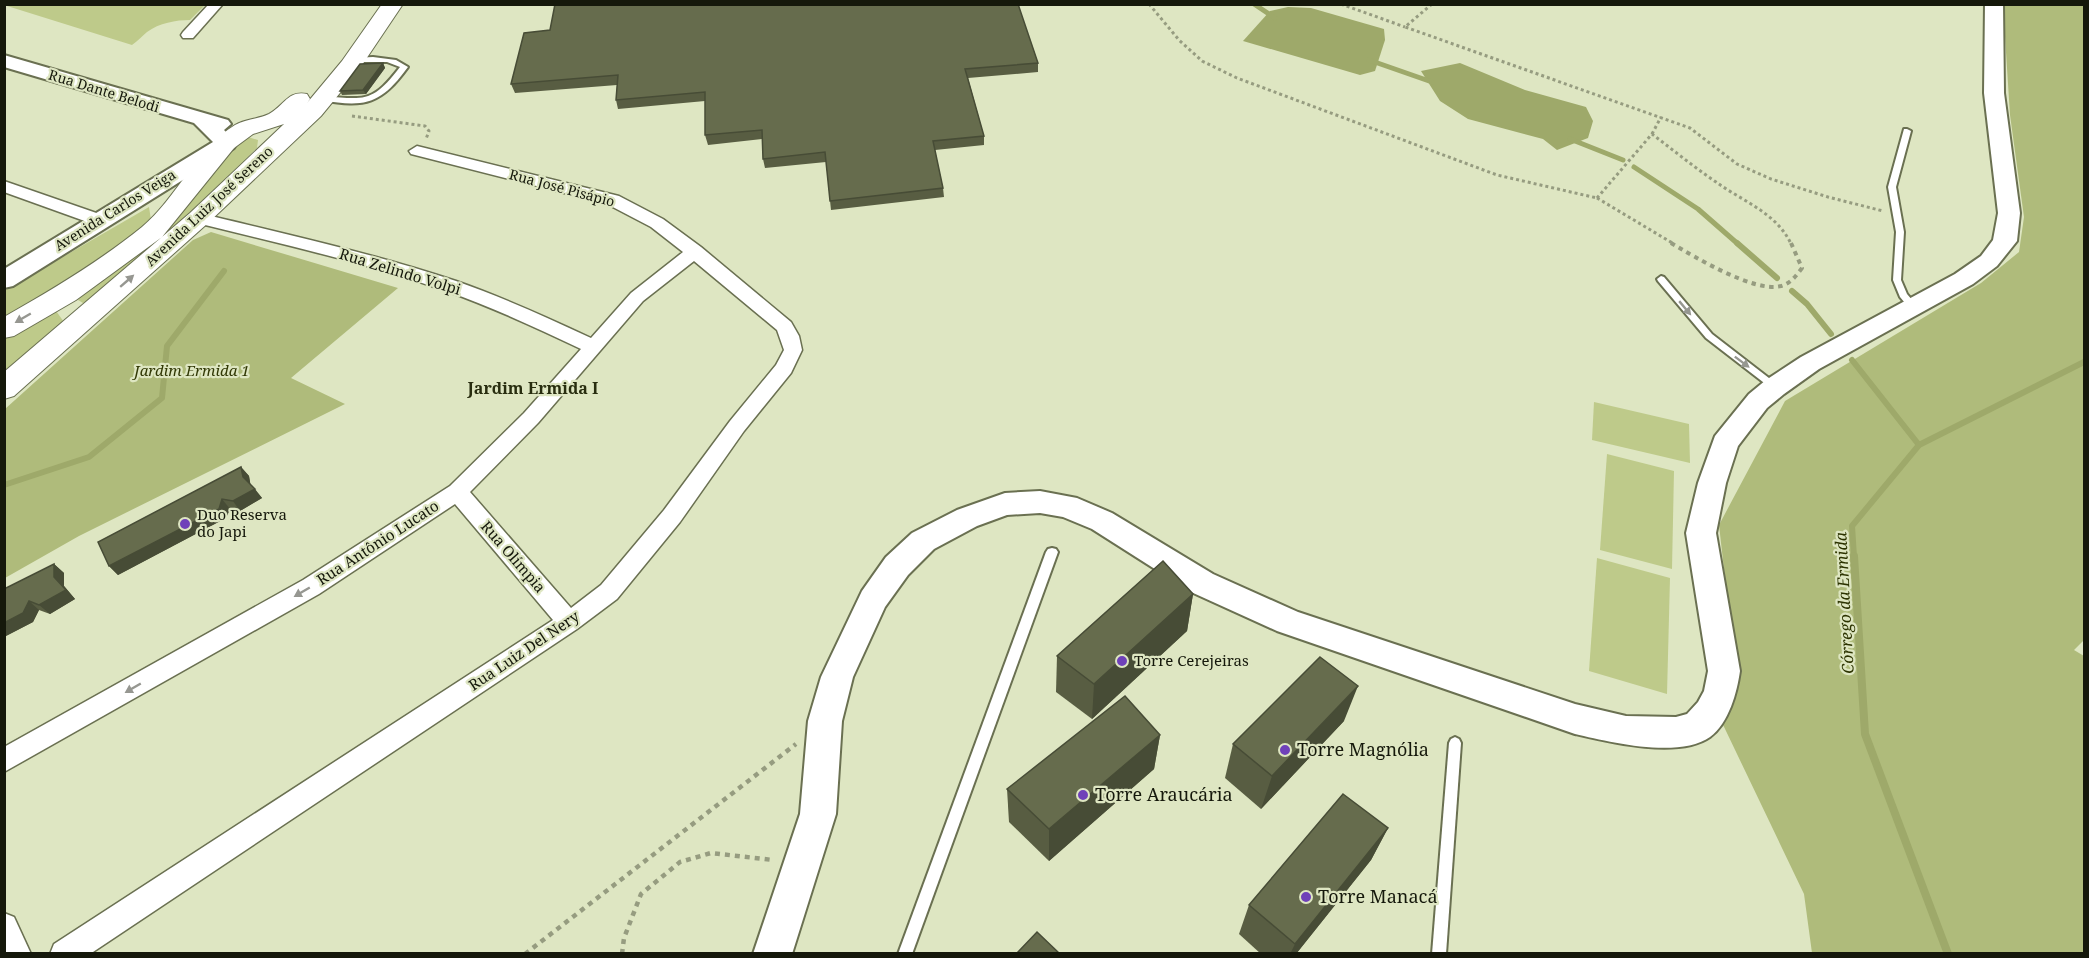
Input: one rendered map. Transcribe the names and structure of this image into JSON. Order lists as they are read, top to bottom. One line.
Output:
{"streets":{"main road":["Avenida Luiz José Sereno"],"street":["Rua Dante Belodi","Rua José Pisápio","Avenida Carlos Veiga","Rua Zelindo Volpi","Rua Antônio Lucato","Rua Olímpia","Rua Luiz Del Nery"]},"crossings":[["Rua Dante Belodi","Avenida Luiz José Sereno"],["Rua Dante Belodi","Avenida Carlos Veiga"],["Rua José Pisápio","Rua Antônio Lucato"],["Rua José Pisápio","Rua Luiz Del Nery"],["Avenida Luiz José Sereno","Avenida Carlos Veiga"],["Avenida Luiz José Sereno","Rua Zelindo Volpi"],["Rua Zelindo Volpi","Rua Antônio Lucato"],["Rua Antônio Lucato","Rua Olímpia"],["Rua Antônio Lucato","Rua Luiz Del Nery"],["Rua Olímpia","Rua Luiz Del Nery"]],"one_way":["Rua Antônio Lucato"],"districts":["Jardim Ermida I"],"water":["Córrego da Ermida"],"parks":["Jardim Ermida 1"],"places":["Duo Reserva do Japi","Torre Cerejeiras","Torre Magnólia","Torre Araucária","Torre Manacá"]}
